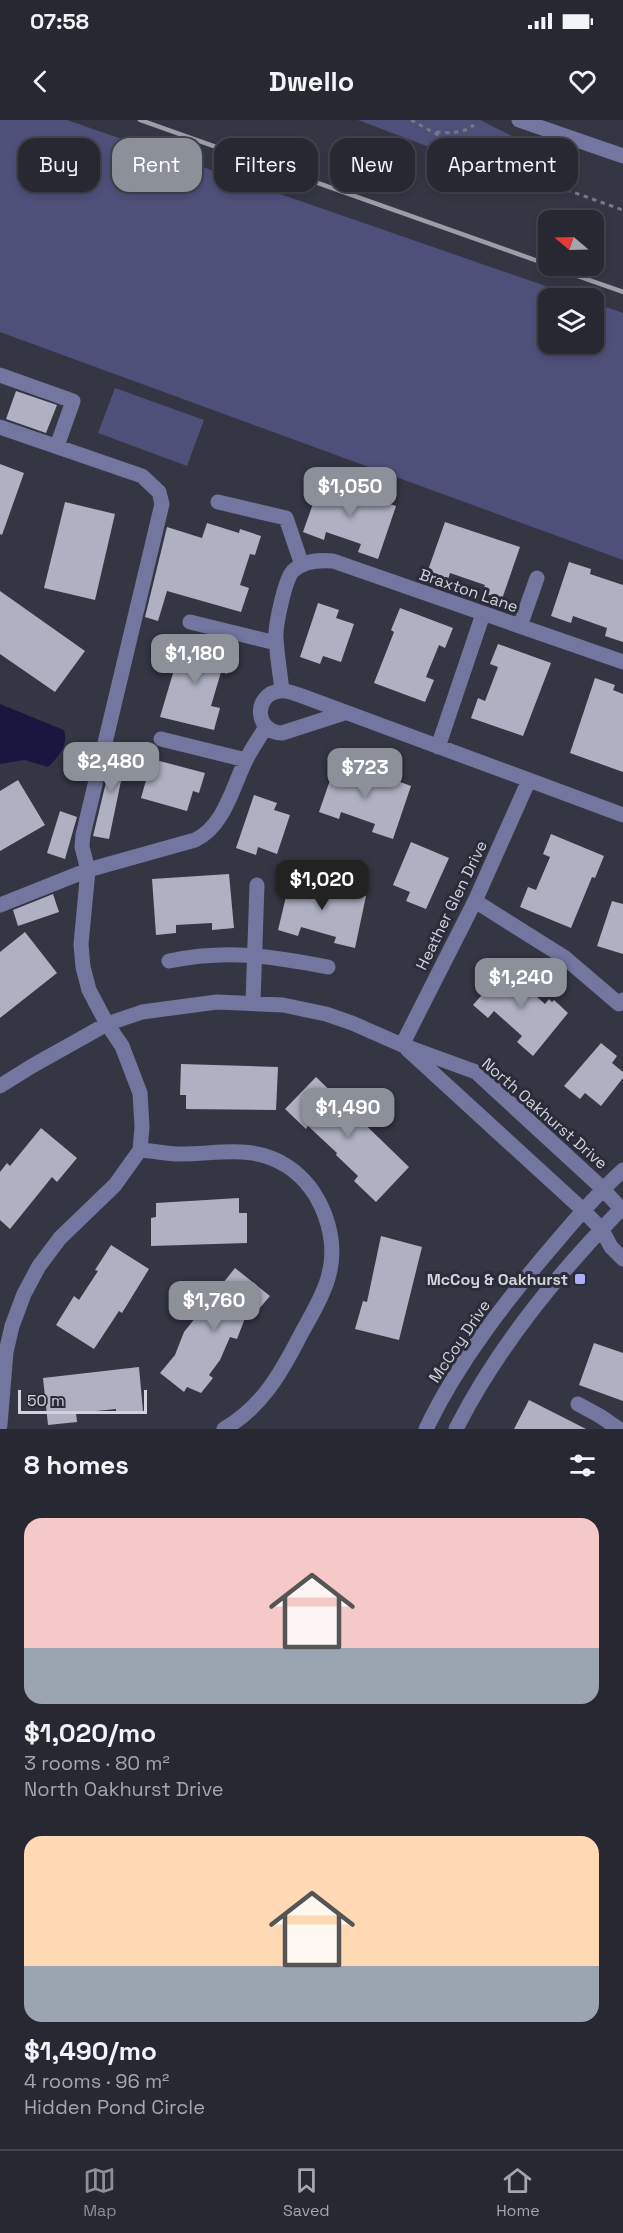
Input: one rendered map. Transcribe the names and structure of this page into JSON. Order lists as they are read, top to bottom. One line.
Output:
{"streets":{"street":["Braxton Lane","Heather Glen Drive","North Oakhurst Drive","McCoy Drive"]},"crossings":[["Heather Glen Drive","North Oakhurst Drive"],["North Oakhurst Drive","McCoy Drive"]],"places":{"transit":["McCoy & Oakhurst"]},"scale_bar":"50 m","north":"left","page":{"status":"07:58","header":"Dwello","chip":["Buy","Rent","Filters","New","Apartment"],"price":["$1,050","$1,180","$2,480","$723","$1,020","$1,240","$1,490","$1,760"],"scale":"50 m","heading":"8 homes","list":[{"name":"$1,020/mo","note":"3 rooms · 80 m² · North Oakhurst Drive"},{"name":"$1,490/mo","note":"4 rooms · 96 m² · Hidden Pond Circle"}],"tabs":["Map","Saved","Home"]}}
